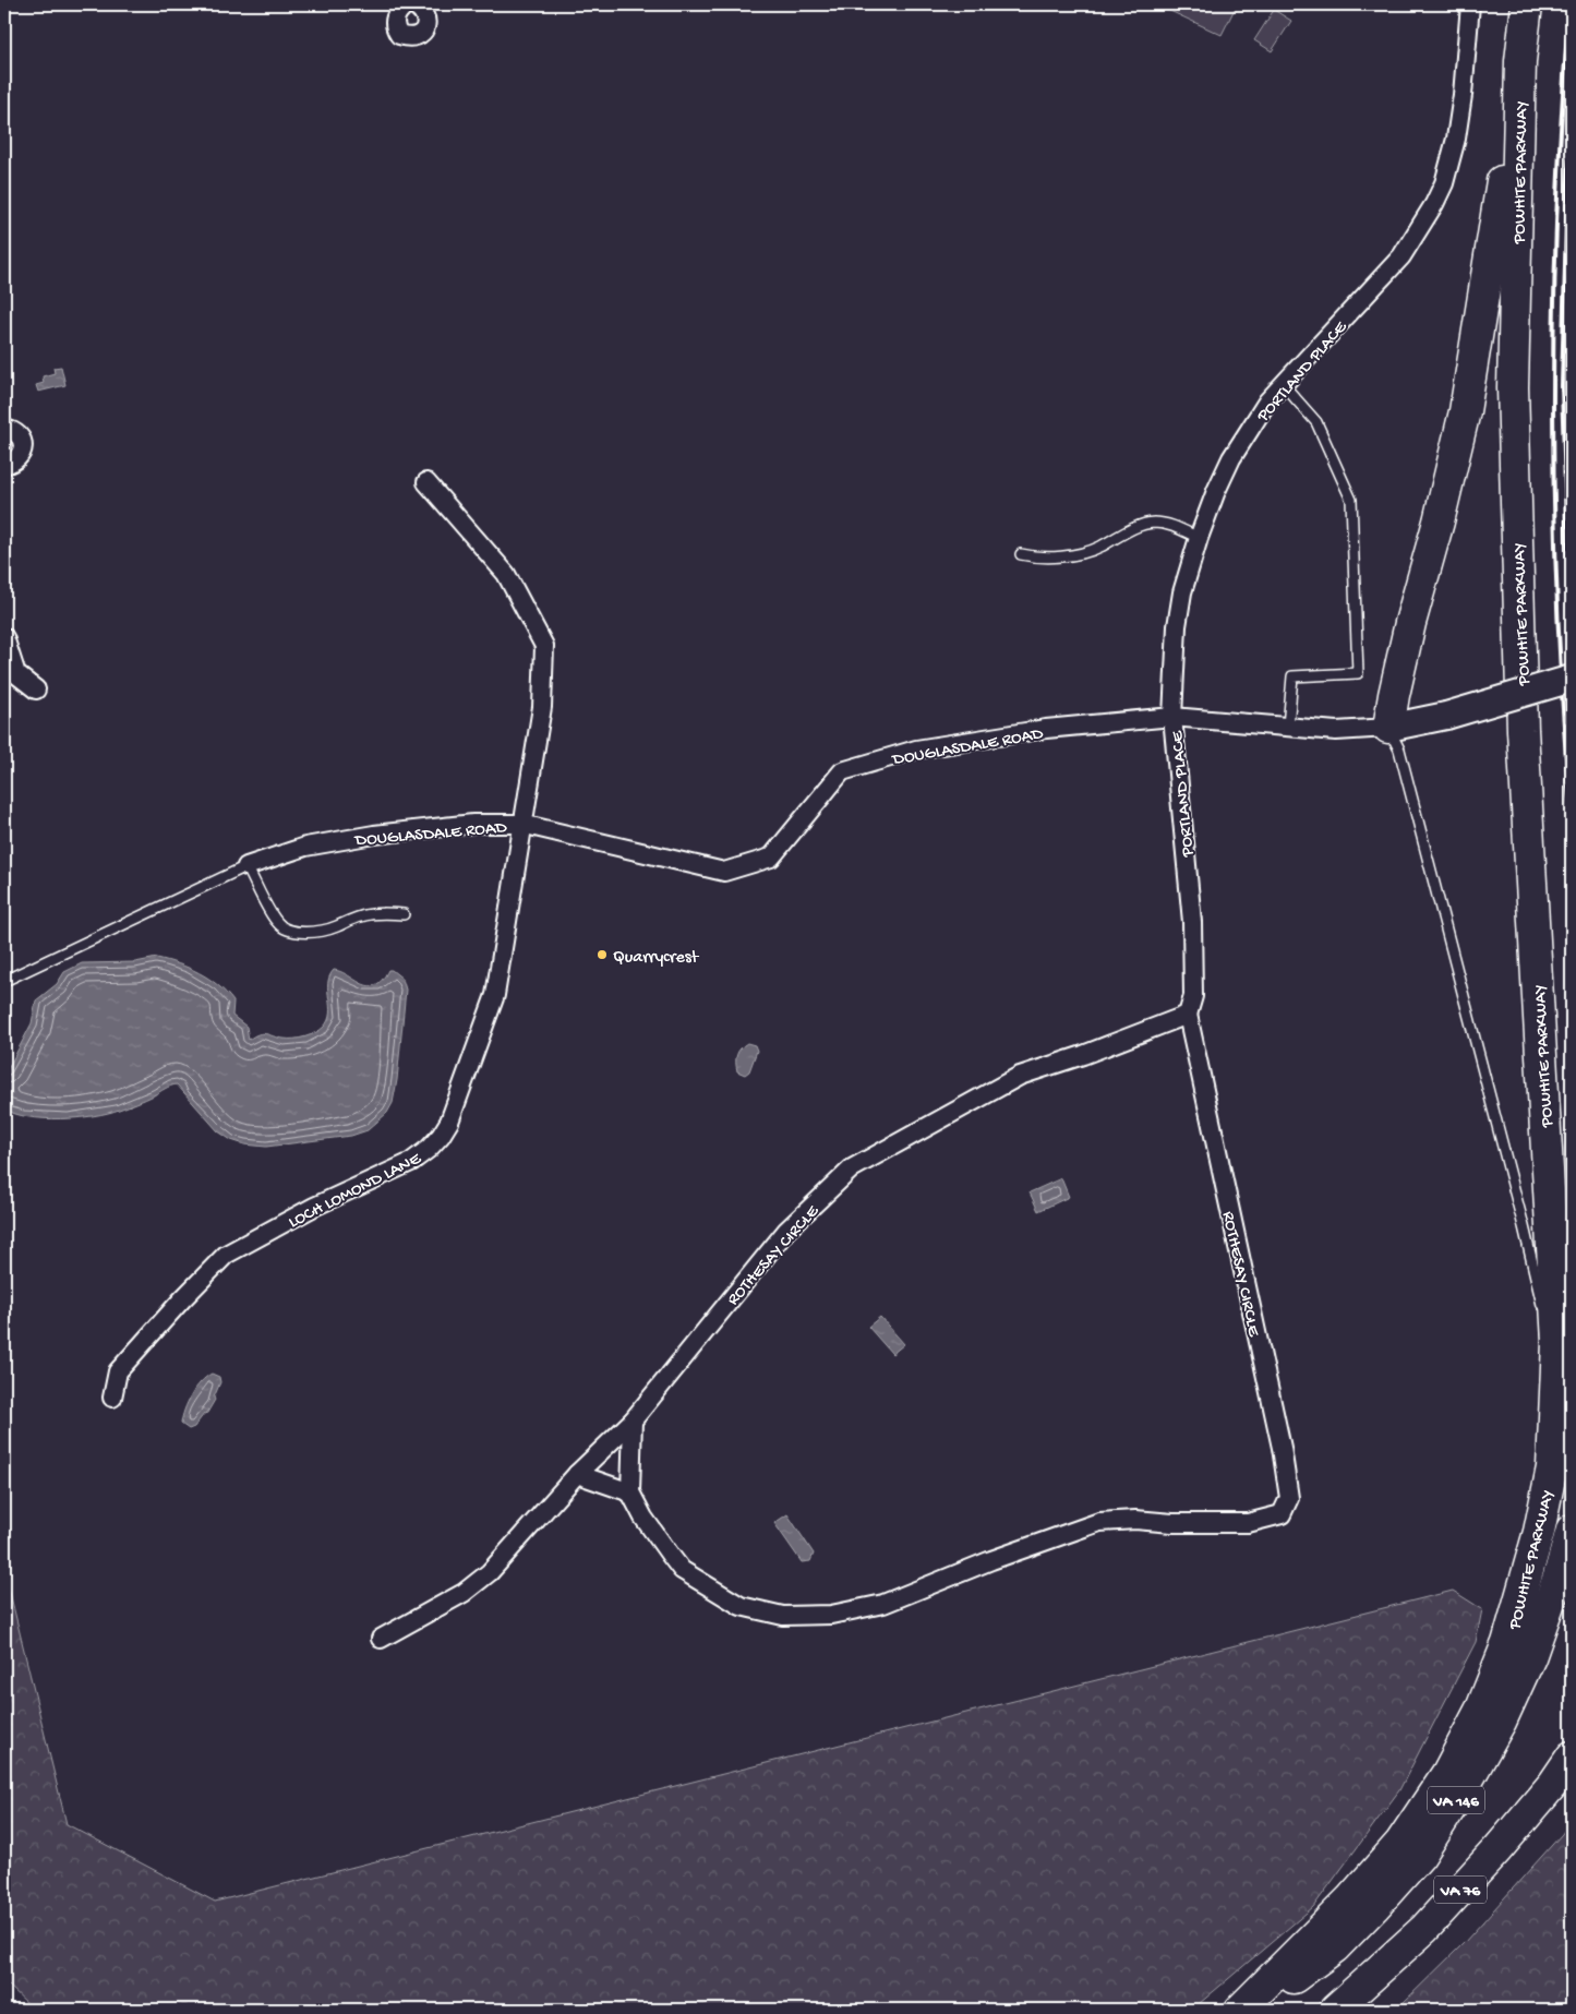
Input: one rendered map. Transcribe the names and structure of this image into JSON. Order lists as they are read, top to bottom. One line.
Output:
{"streets":{"highway":["POWHITE PARKWAY","VA 146","VA 76"],"street":["PORTLAND PLACE","DOUGLASDALE ROAD","LOCH LOMOND LANE","ROTHESAY CIRCLE"]},"crossings":[["PORTLAND PLACE","DOUGLASDALE ROAD"],["PORTLAND PLACE","ROTHESAY CIRCLE"],["DOUGLASDALE ROAD","LOCH LOMOND LANE"]],"places":["Quarrycrest"]}
